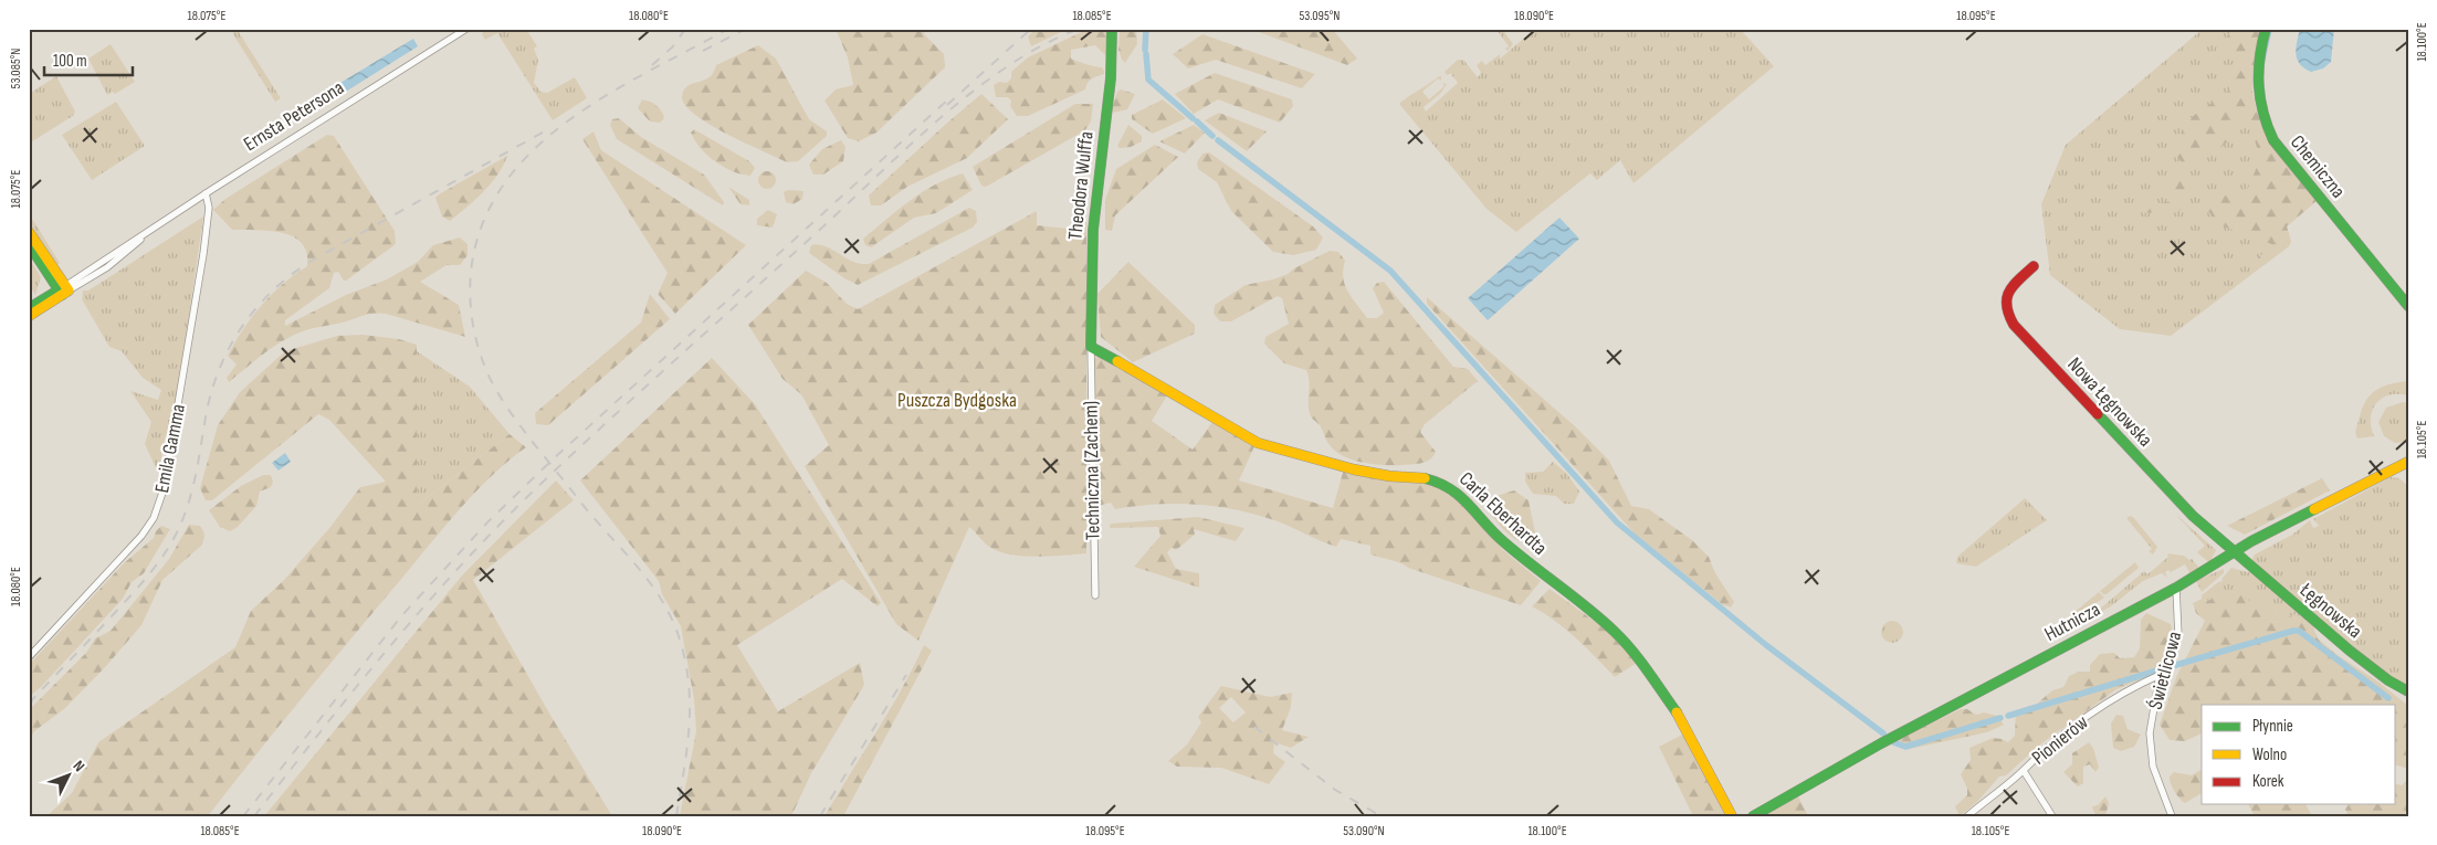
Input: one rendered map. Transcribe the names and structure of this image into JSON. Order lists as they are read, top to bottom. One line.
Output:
{"streets":{"street":["Ernsta Petersona","Chemiczna","Theodora Wulffa","Nowa Łęgnowska","Emila Gamma","Techniczna (Zachem)","Carla Eberhardta","Łęgnowska","Hutnicza","Świetlicowa","Pionierów"]},"crossings":[["Ernsta Petersona","Emila Gamma"],["Theodora Wulffa","Techniczna (Zachem)"],["Theodora Wulffa","Carla Eberhardta"],["Nowa Łęgnowska","Łęgnowska"],["Nowa Łęgnowska","Hutnicza"],["Techniczna (Zachem)","Carla Eberhardta"],["Łęgnowska","Hutnicza"],["Hutnicza","Świetlicowa"],["Świetlicowa","Pionierów"]],"parks":["Puszcza Bydgoska"],"legend":["Płynnie","Wolno","Korek"],"scale_bar":"100 m","north":"top right","coordinates":["18.075°E","18.080°E","18.085°E","53.095°N","18.090°E","18.095°E","18.100°E","53.085°N","18.105°E","53.090°N"]}
